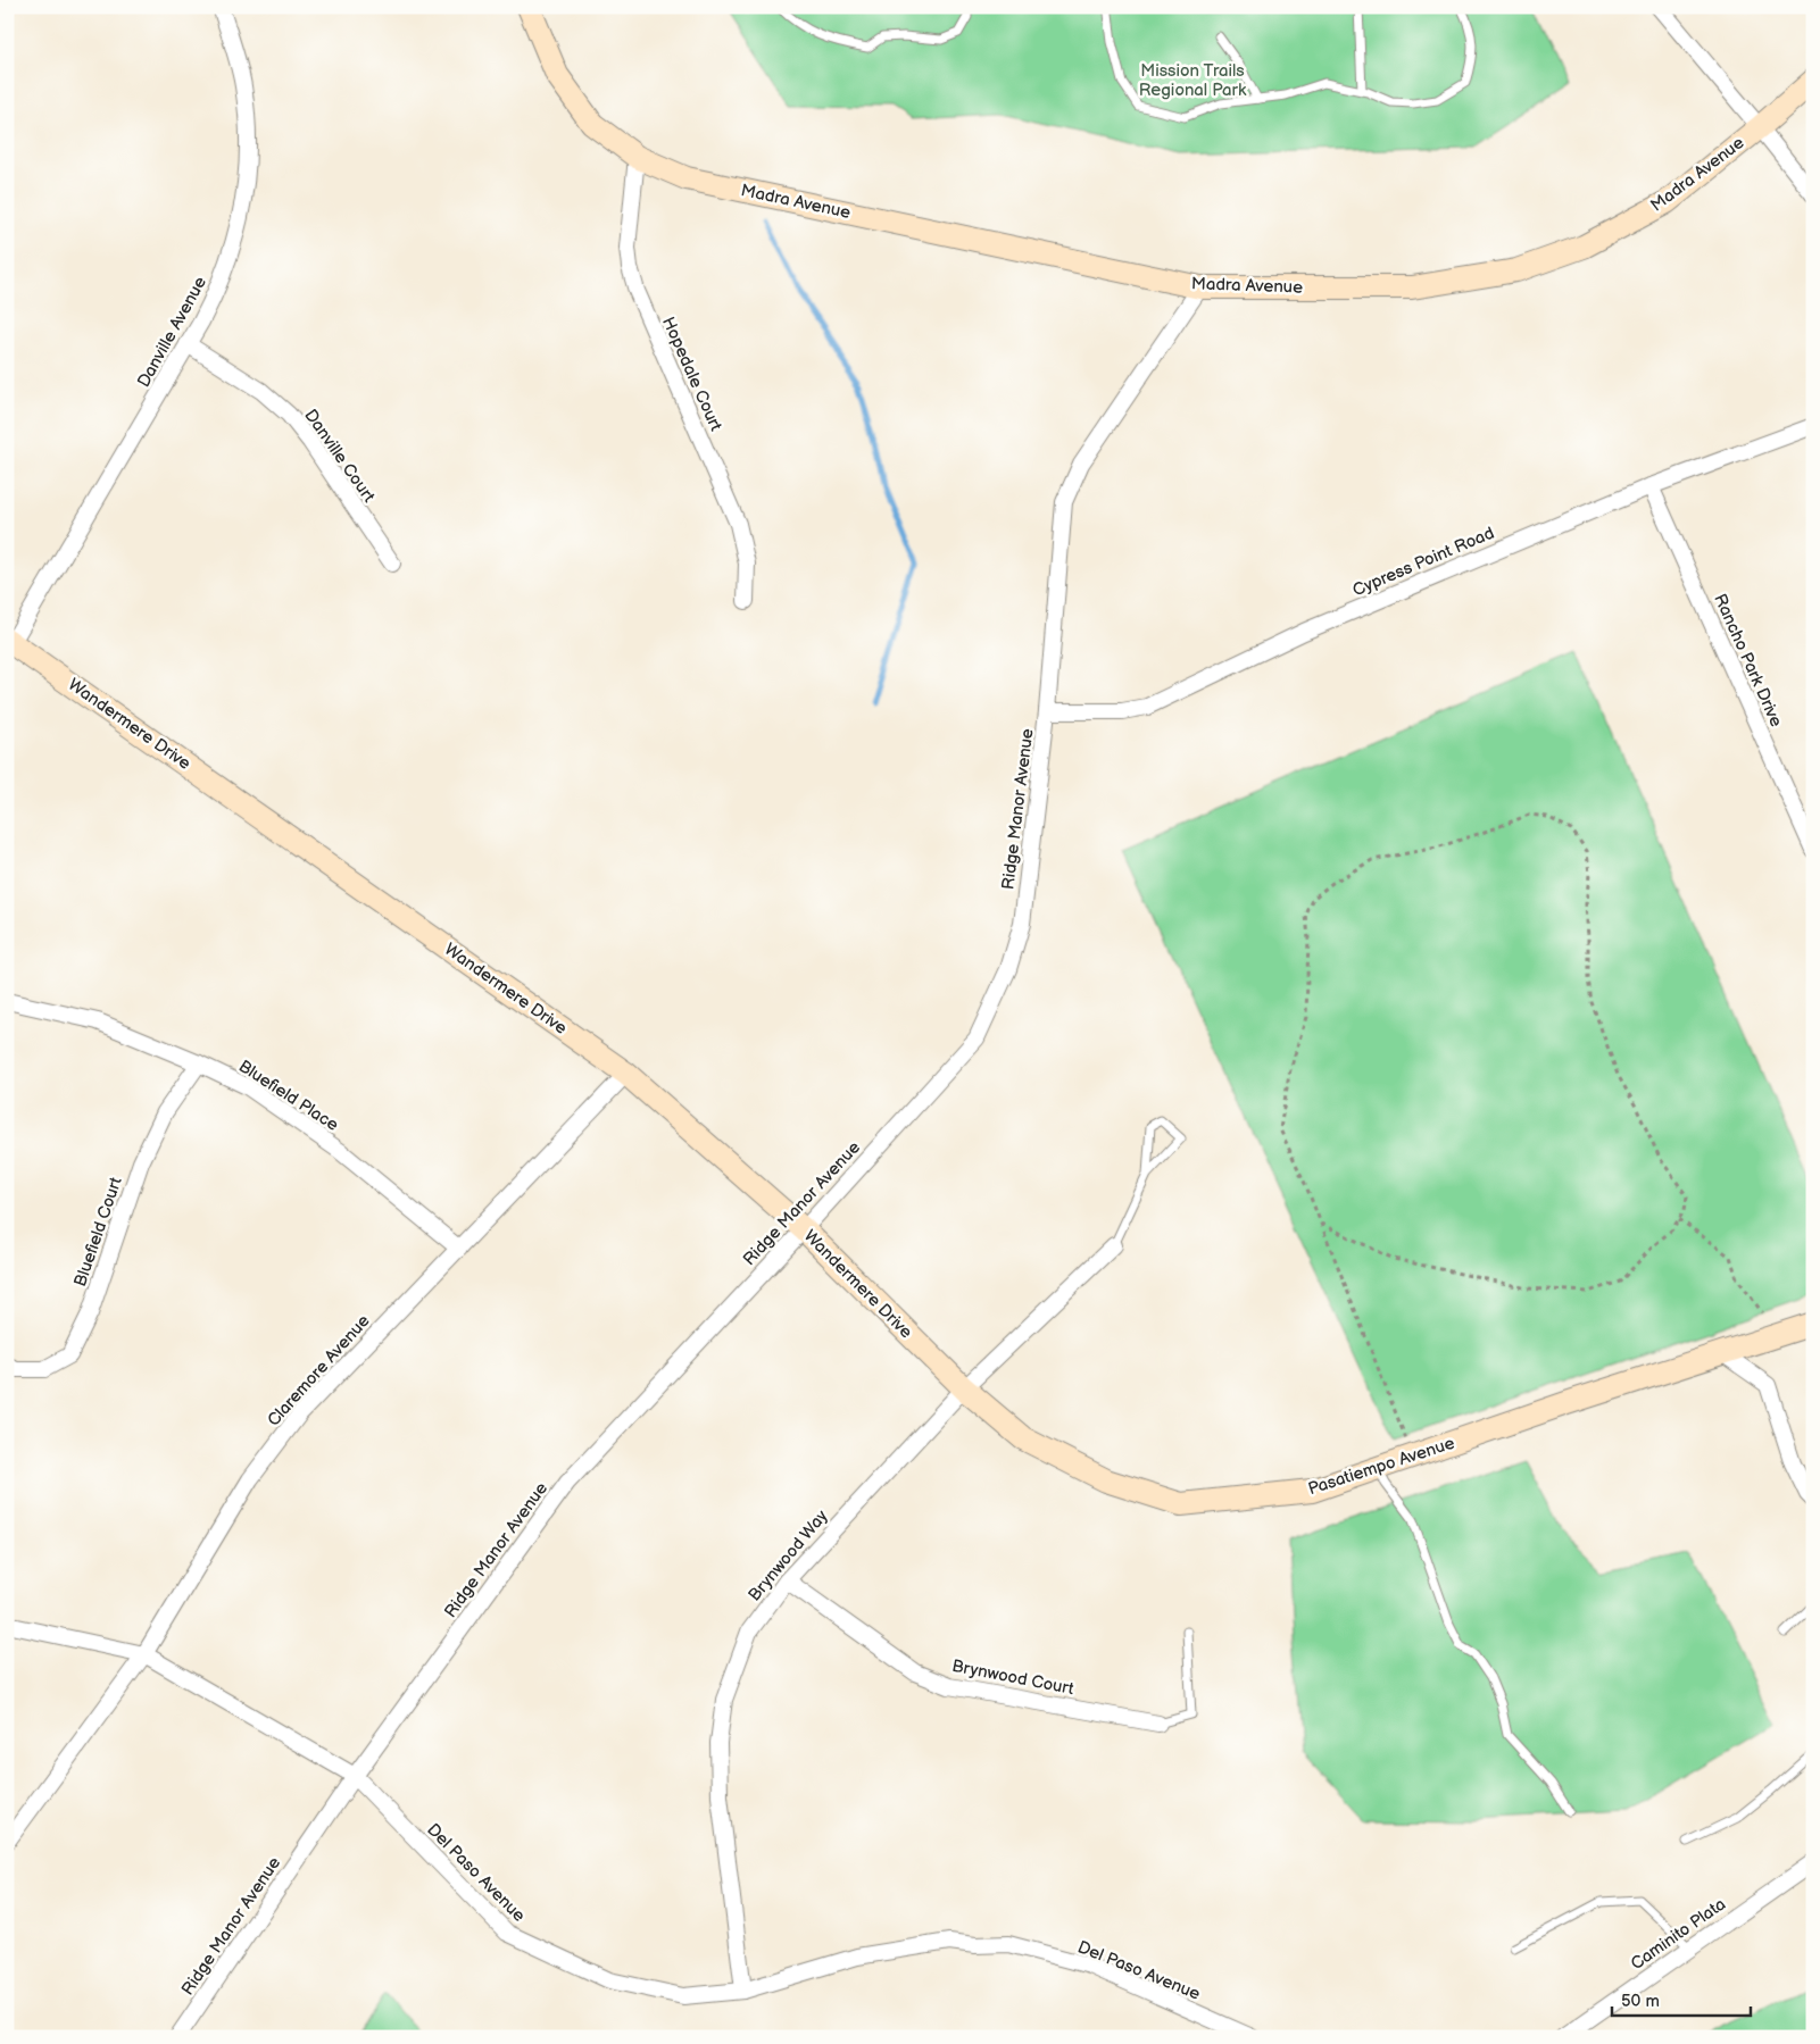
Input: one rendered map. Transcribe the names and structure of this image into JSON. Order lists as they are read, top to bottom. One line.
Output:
{"streets":{"street":["Madra Avenue","Danville Avenue","Hopedale Court","Danville Court","Cypress Point Road","Rancho Park Drive","Wandermere Drive","Ridge Manor Avenue","Bluefield Place","Bluefield Court","Claremore Avenue","Pasatiempo Avenue","Brynwood Way","Brynwood Court","Del Paso Avenue","Caminito Plata"]},"crossings":[["Madra Avenue","Hopedale Court"],["Madra Avenue","Ridge Manor Avenue"],["Danville Avenue","Danville Court"],["Danville Avenue","Wandermere Drive"],["Cypress Point Road","Rancho Park Drive"],["Cypress Point Road","Ridge Manor Avenue"],["Wandermere Drive","Ridge Manor Avenue"],["Wandermere Drive","Claremore Avenue"],["Wandermere Drive","Pasatiempo Avenue"],["Wandermere Drive","Brynwood Way"],["Ridge Manor Avenue","Del Paso Avenue"],["Bluefield Place","Bluefield Court"],["Bluefield Place","Claremore Avenue"],["Claremore Avenue","Del Paso Avenue"],["Pasatiempo Avenue","Brynwood Way"],["Brynwood Way","Brynwood Court"],["Brynwood Way","Del Paso Avenue"]],"parks":["Mission Trails Regional Park"],"scale_bar":"50 m"}
